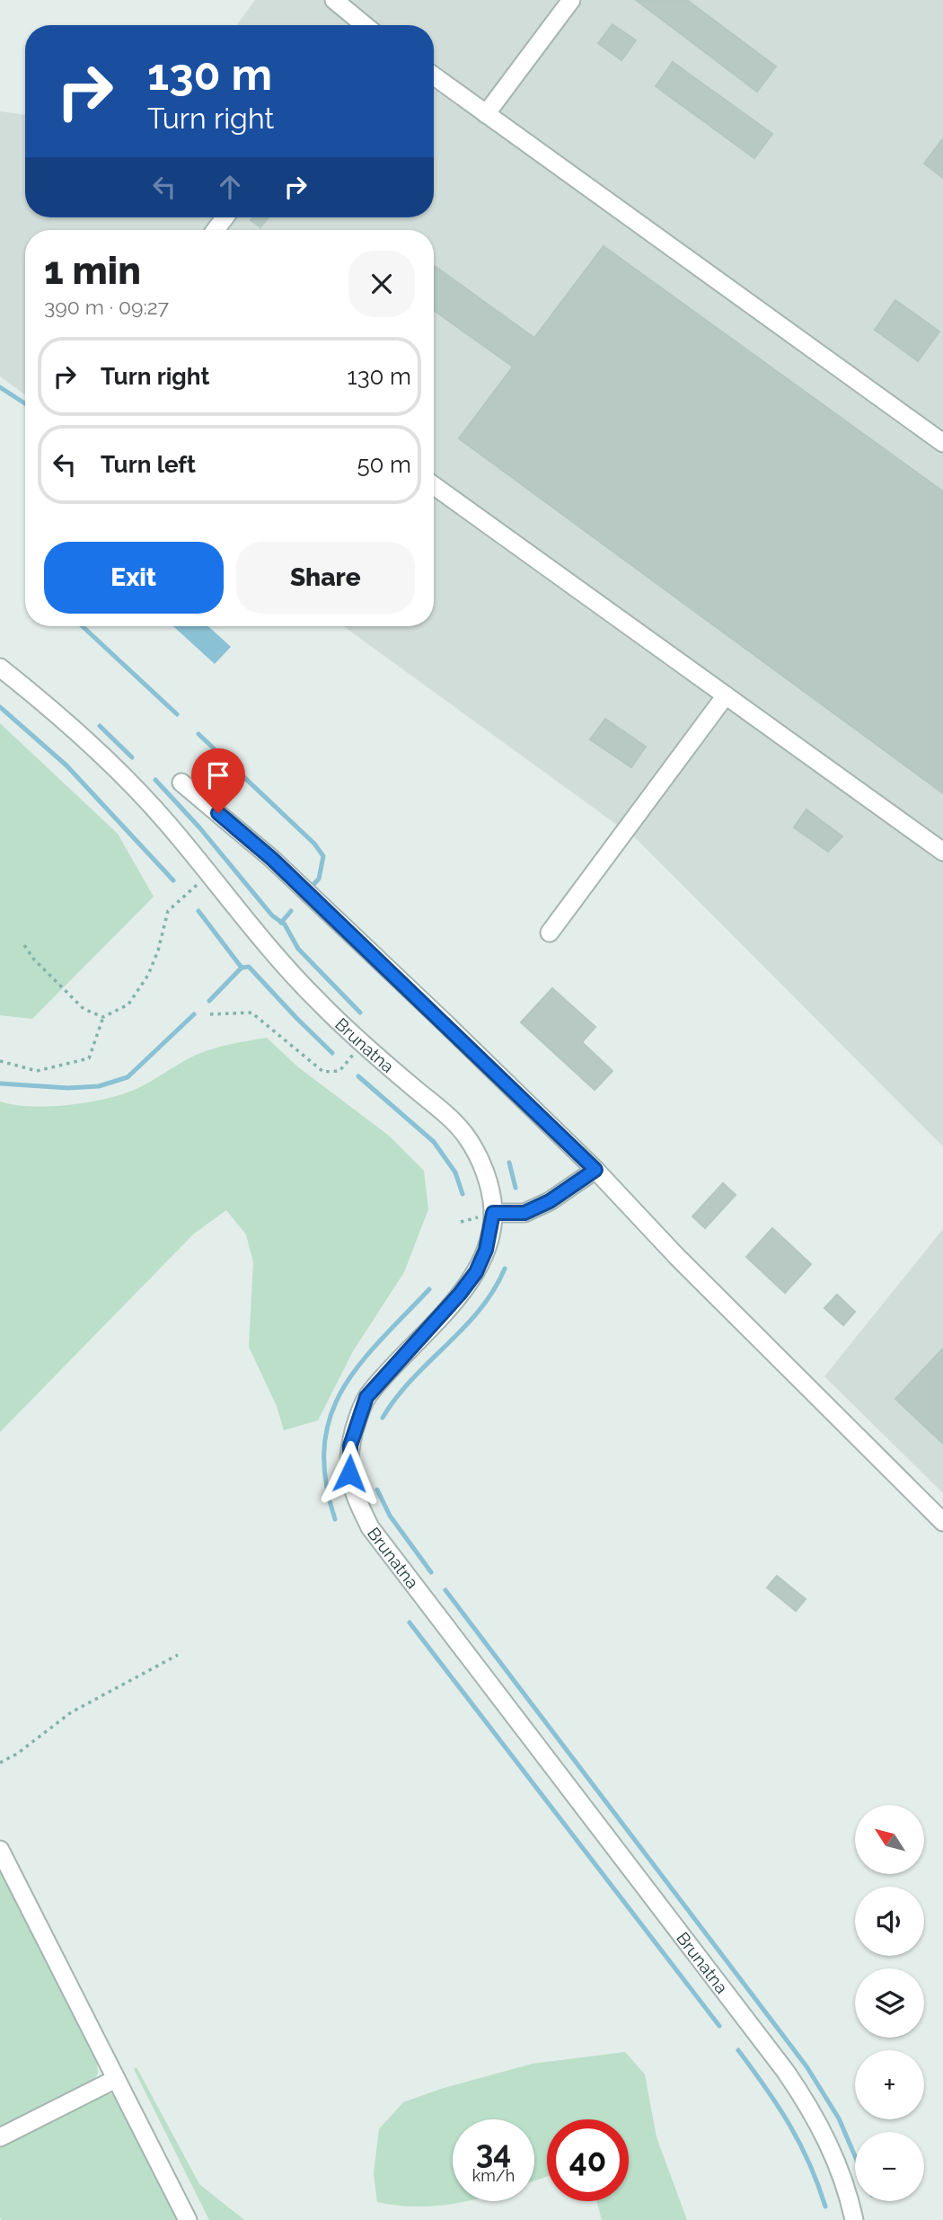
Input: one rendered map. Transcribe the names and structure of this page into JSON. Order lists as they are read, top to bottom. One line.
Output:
{"streets":{"street":["Brunatna"]},"north":"top left","page":{"turn":["130 m","Turn right"],"heading":["1 min","390 m · 09:27"],"list":[{"name":"Turn right","value":"130 m"},{"name":"Turn left","value":"50 m"}],"buttons":["Exit","Share"],"map_buttons":["+","−"],"speed":"34 km/h","limit":"40"}}
